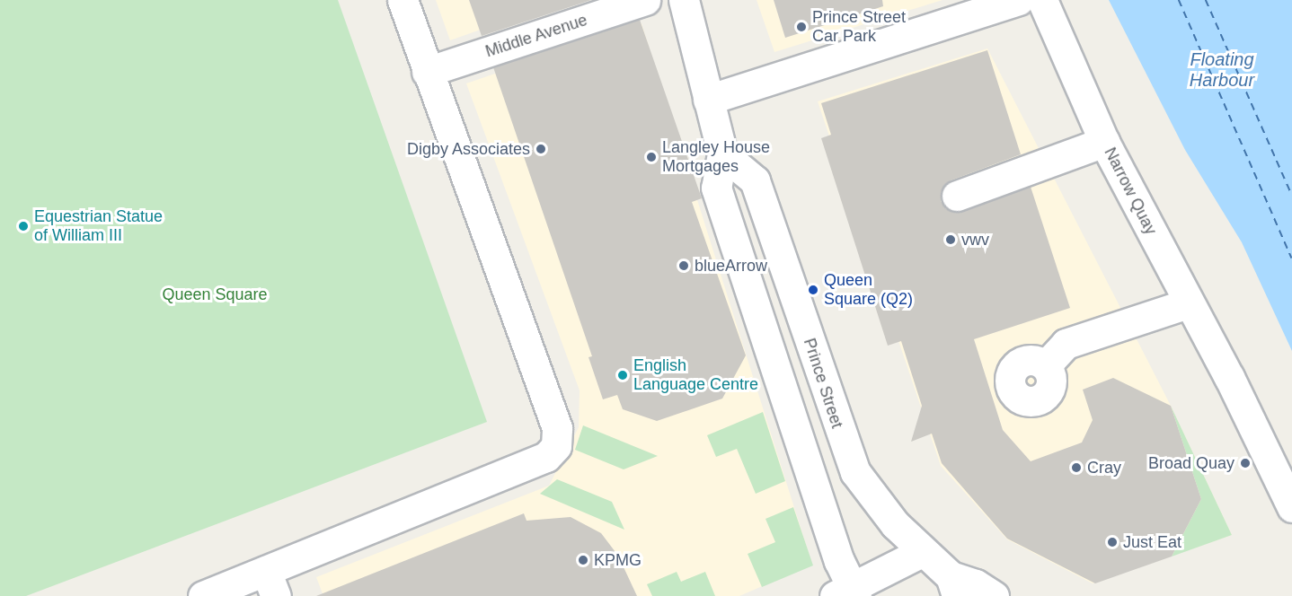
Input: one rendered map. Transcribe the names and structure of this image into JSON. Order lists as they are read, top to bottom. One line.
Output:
{"streets":{"street":["Middle Avenue","Narrow Quay","Prince Street"]},"water":["Floating Harbour"],"parks":["Queen Square"],"places":["Prince Street Car Park","Digby Associates","Langley House Mortgages","Equestrian Statue of William III","vwv","blueArrow","Queen Square (Q2)","English Language Centre","Broad Quay","Cray","Just Eat","KPMG"]}
